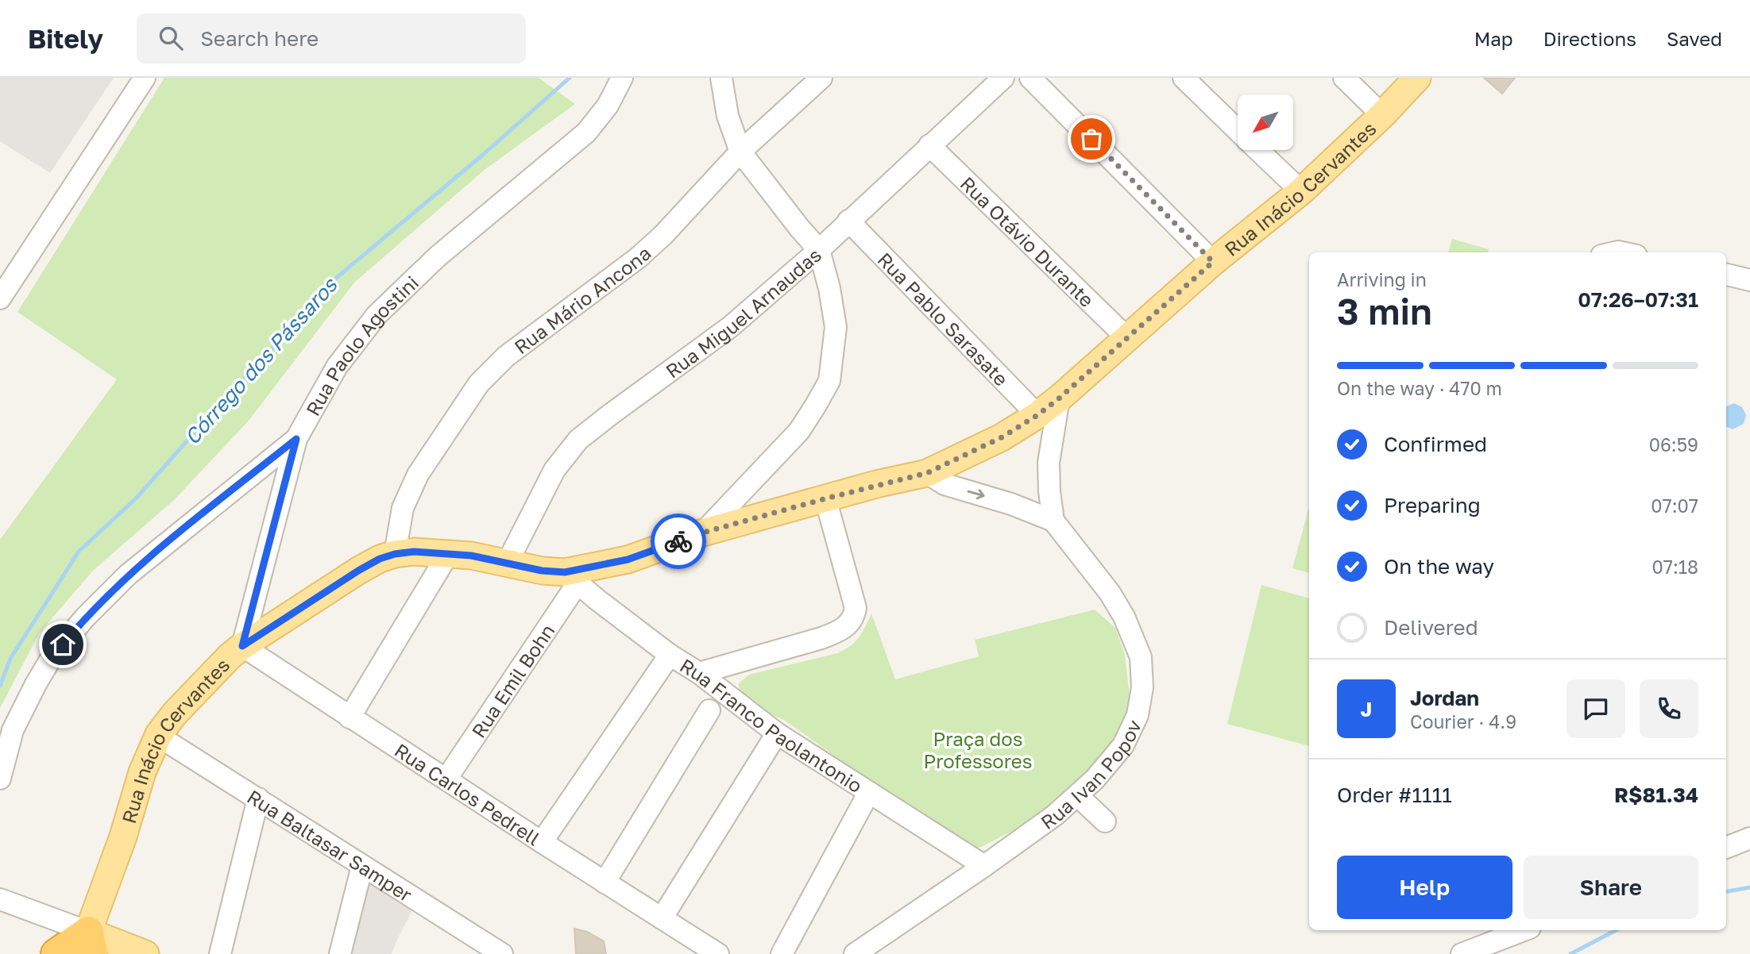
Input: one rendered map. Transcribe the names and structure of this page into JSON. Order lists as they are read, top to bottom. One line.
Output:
{"streets":{"main road":["Rua Inácio Cervantes"],"street":["Rua Otávio Durante","Rua Mário Ancona","Rua Miguel Arnaudas","Rua Pablo Sarasate","Rua Paolo Agostini","Rua Emil Bohn","Rua Franco Paolantonio","Rua Ivan Popov","Rua Carlos Pedrell","Rua Baltasar Samper"]},"crossings":[["Rua Inácio Cervantes","Rua Otávio Durante"],["Rua Inácio Cervantes","Rua Mário Ancona"],["Rua Inácio Cervantes","Rua Miguel Arnaudas"],["Rua Inácio Cervantes","Rua Pablo Sarasate"],["Rua Inácio Cervantes","Rua Emil Bohn"],["Rua Inácio Cervantes","Rua Franco Paolantonio"],["Rua Inácio Cervantes","Rua Carlos Pedrell"],["Rua Inácio Cervantes","Rua Baltasar Samper"],["Rua Otávio Durante","Rua Miguel Arnaudas"],["Rua Miguel Arnaudas","Rua Pablo Sarasate"],["Rua Emil Bohn","Rua Franco Paolantonio"],["Rua Emil Bohn","Rua Carlos Pedrell"],["Rua Franco Paolantonio","Rua Ivan Popov"]],"water":["Córrego dos Pássaros"],"parks":["Praça dos Professores"],"north":"bottom left","page":{"header":"Bitely","search":"Search here","nav":["Map","Directions","Saved"],"heading":["3 min","Arriving in","07:26–07:31"],"panel":["Jordan","Courier · 4.9","Order #1111","R$81.34"],"bar":"On the way · 470 m","list":[["Confirmed","06:59"],["Preparing","07:07"],["On the way","07:18"],"Delivered"],"round":"J","buttons":["Help","Share"]}}
